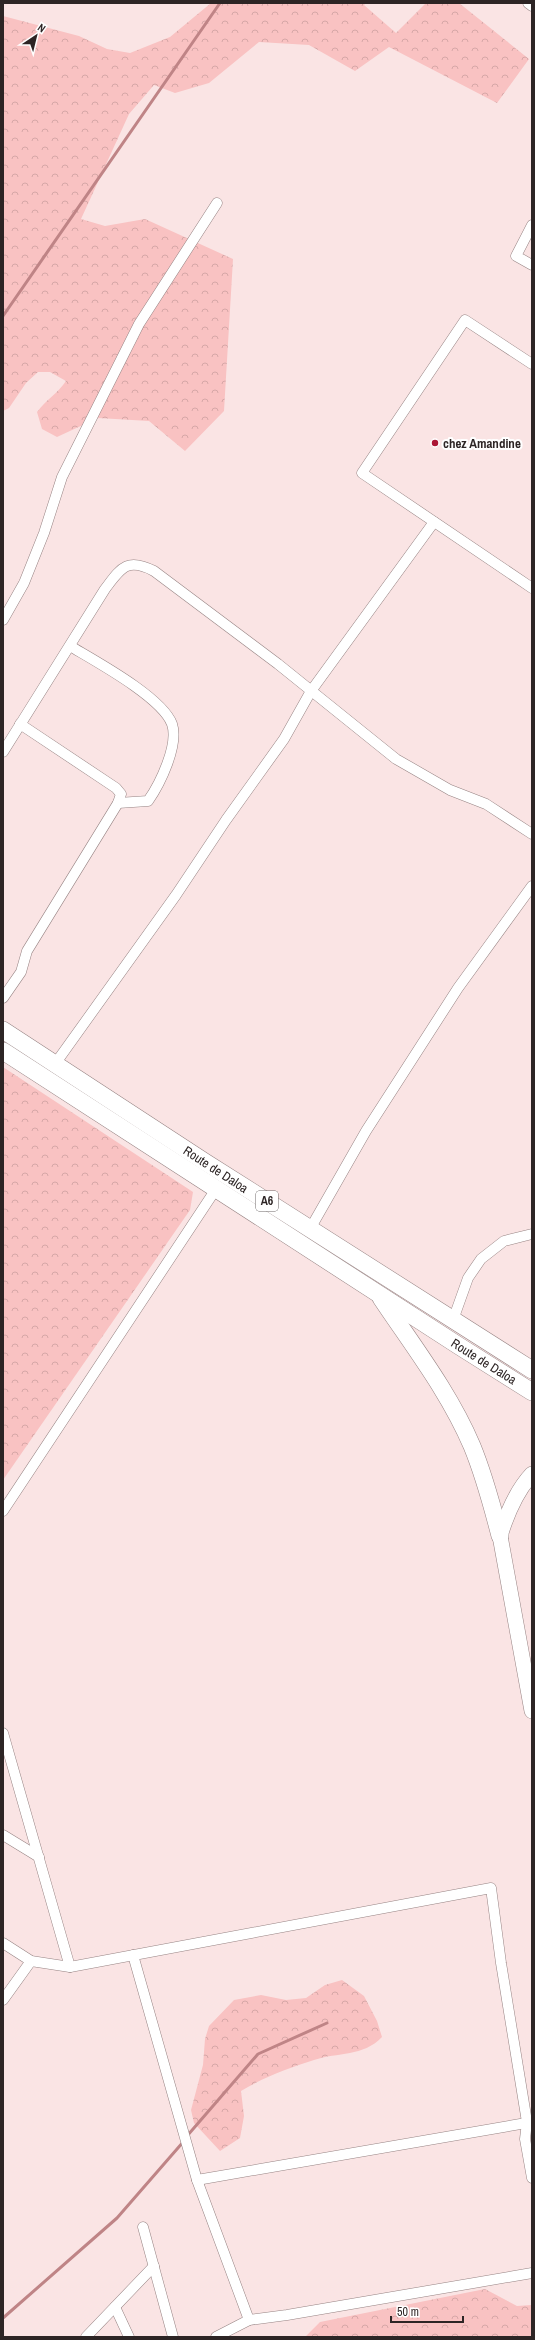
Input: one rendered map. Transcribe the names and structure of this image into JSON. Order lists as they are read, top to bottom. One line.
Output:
{"streets":{"highway":["Route de Daloa","A6"]},"crossings":[["Route de Daloa","A6"]],"places":["chez Amandine"],"scale_bar":"50 m","north":"top right"}
